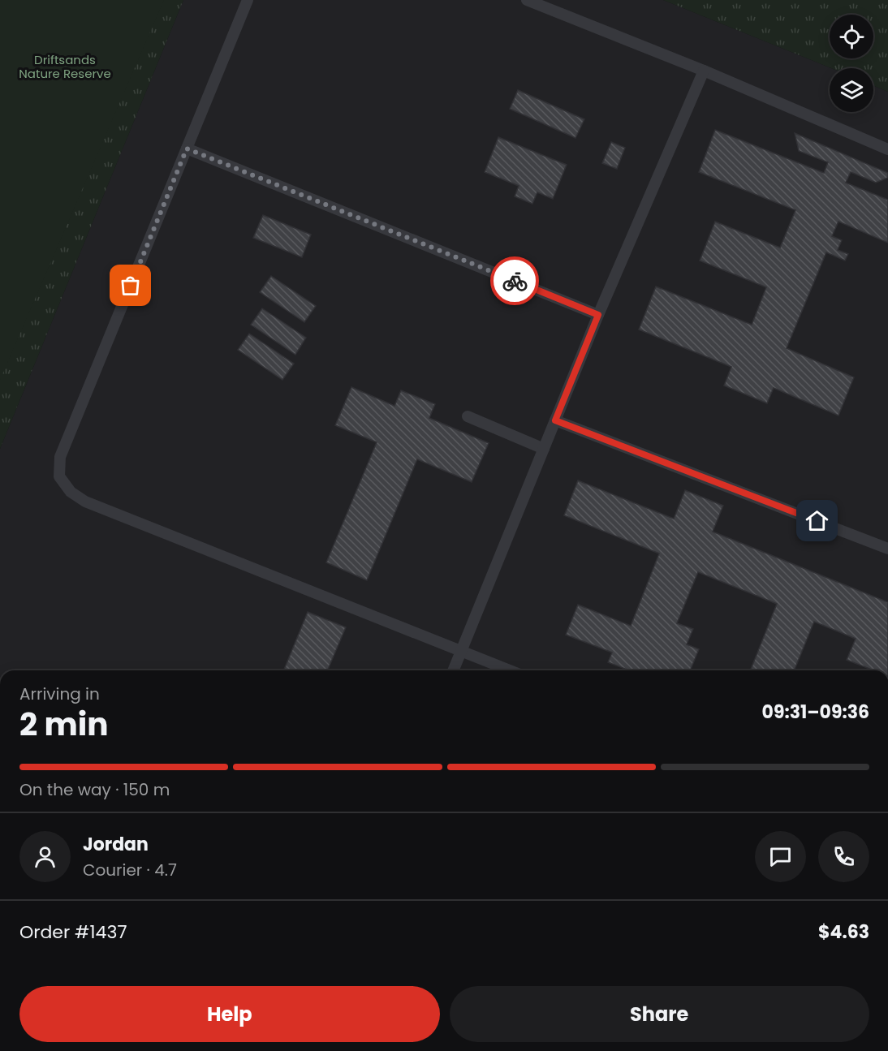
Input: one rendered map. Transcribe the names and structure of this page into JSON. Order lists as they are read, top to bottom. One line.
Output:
{"parks":["Driftsands Nature Reserve"],"page":{"heading":["2 min","Arriving in","09:31–09:36"],"panel":["Jordan","Courier · 4.7","Order #1437","$4.63"],"bar":"On the way · 150 m","buttons":["Help","Share"]}}
